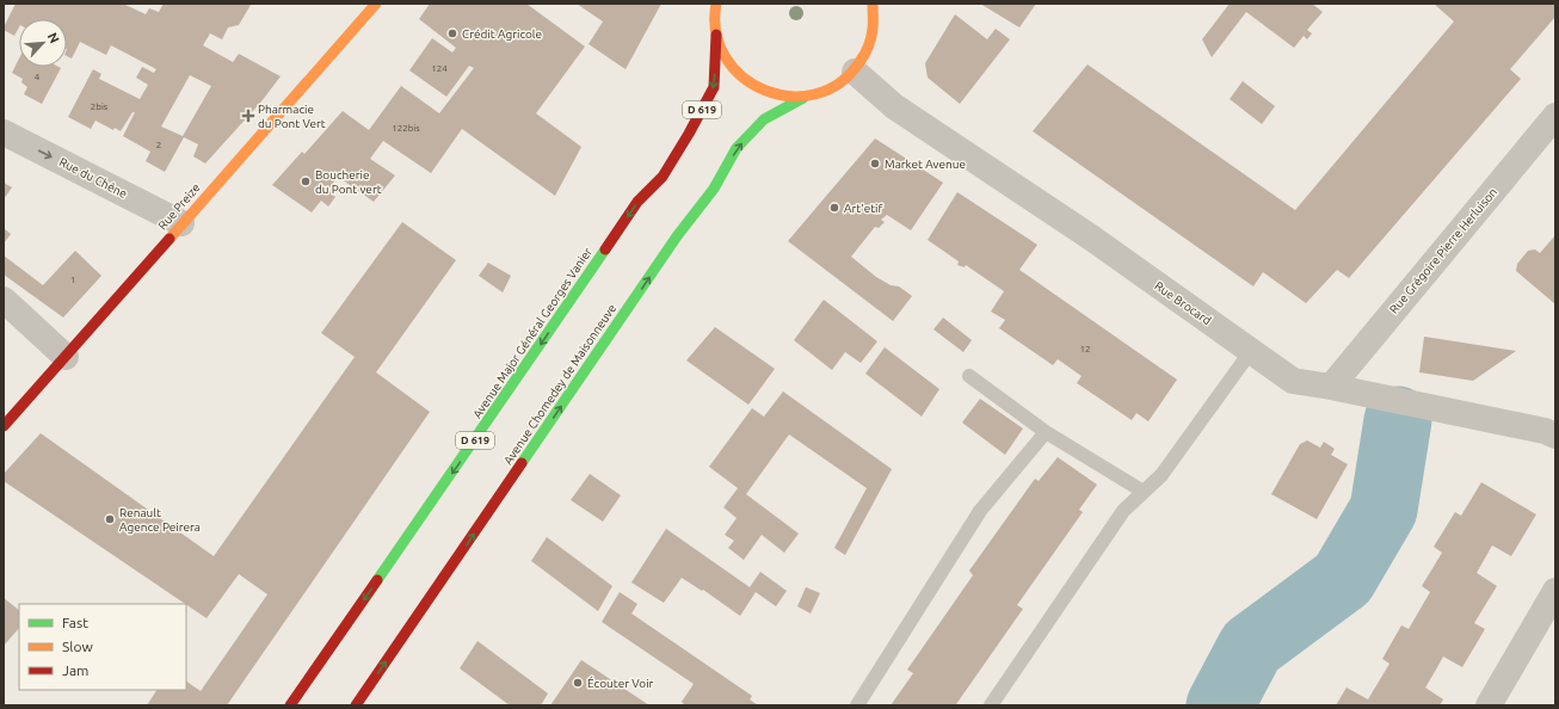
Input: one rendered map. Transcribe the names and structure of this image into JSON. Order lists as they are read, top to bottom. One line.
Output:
{"streets":{"main road":["D 619","Rue Preize","Avenue Major Général Georges Vanier","Avenue Chomedey de Maisonneuve"],"street":["Rue du Chêne","Rue Grégoire Pierre Herluison","Rue Brocard"]},"crossings":[["Rue du Chêne","Rue Preize"],["Rue Grégoire Pierre Herluison","Rue Brocard"]],"one_way":["Avenue Major Général Georges Vanier","Avenue Chomedey de Maisonneuve"],"places":{"other":["Crédit Agricole","Market Avenue","Boucherie du Pont vert","Art'etif","Renault Agence Peirera","Écouter Voir"],"health":["Pharmacie du Pont Vert"]},"house_numbers":["124","4","2bis","122bis","2","1","12"],"legend":["Fast","Slow","Jam"],"north":"top right"}
